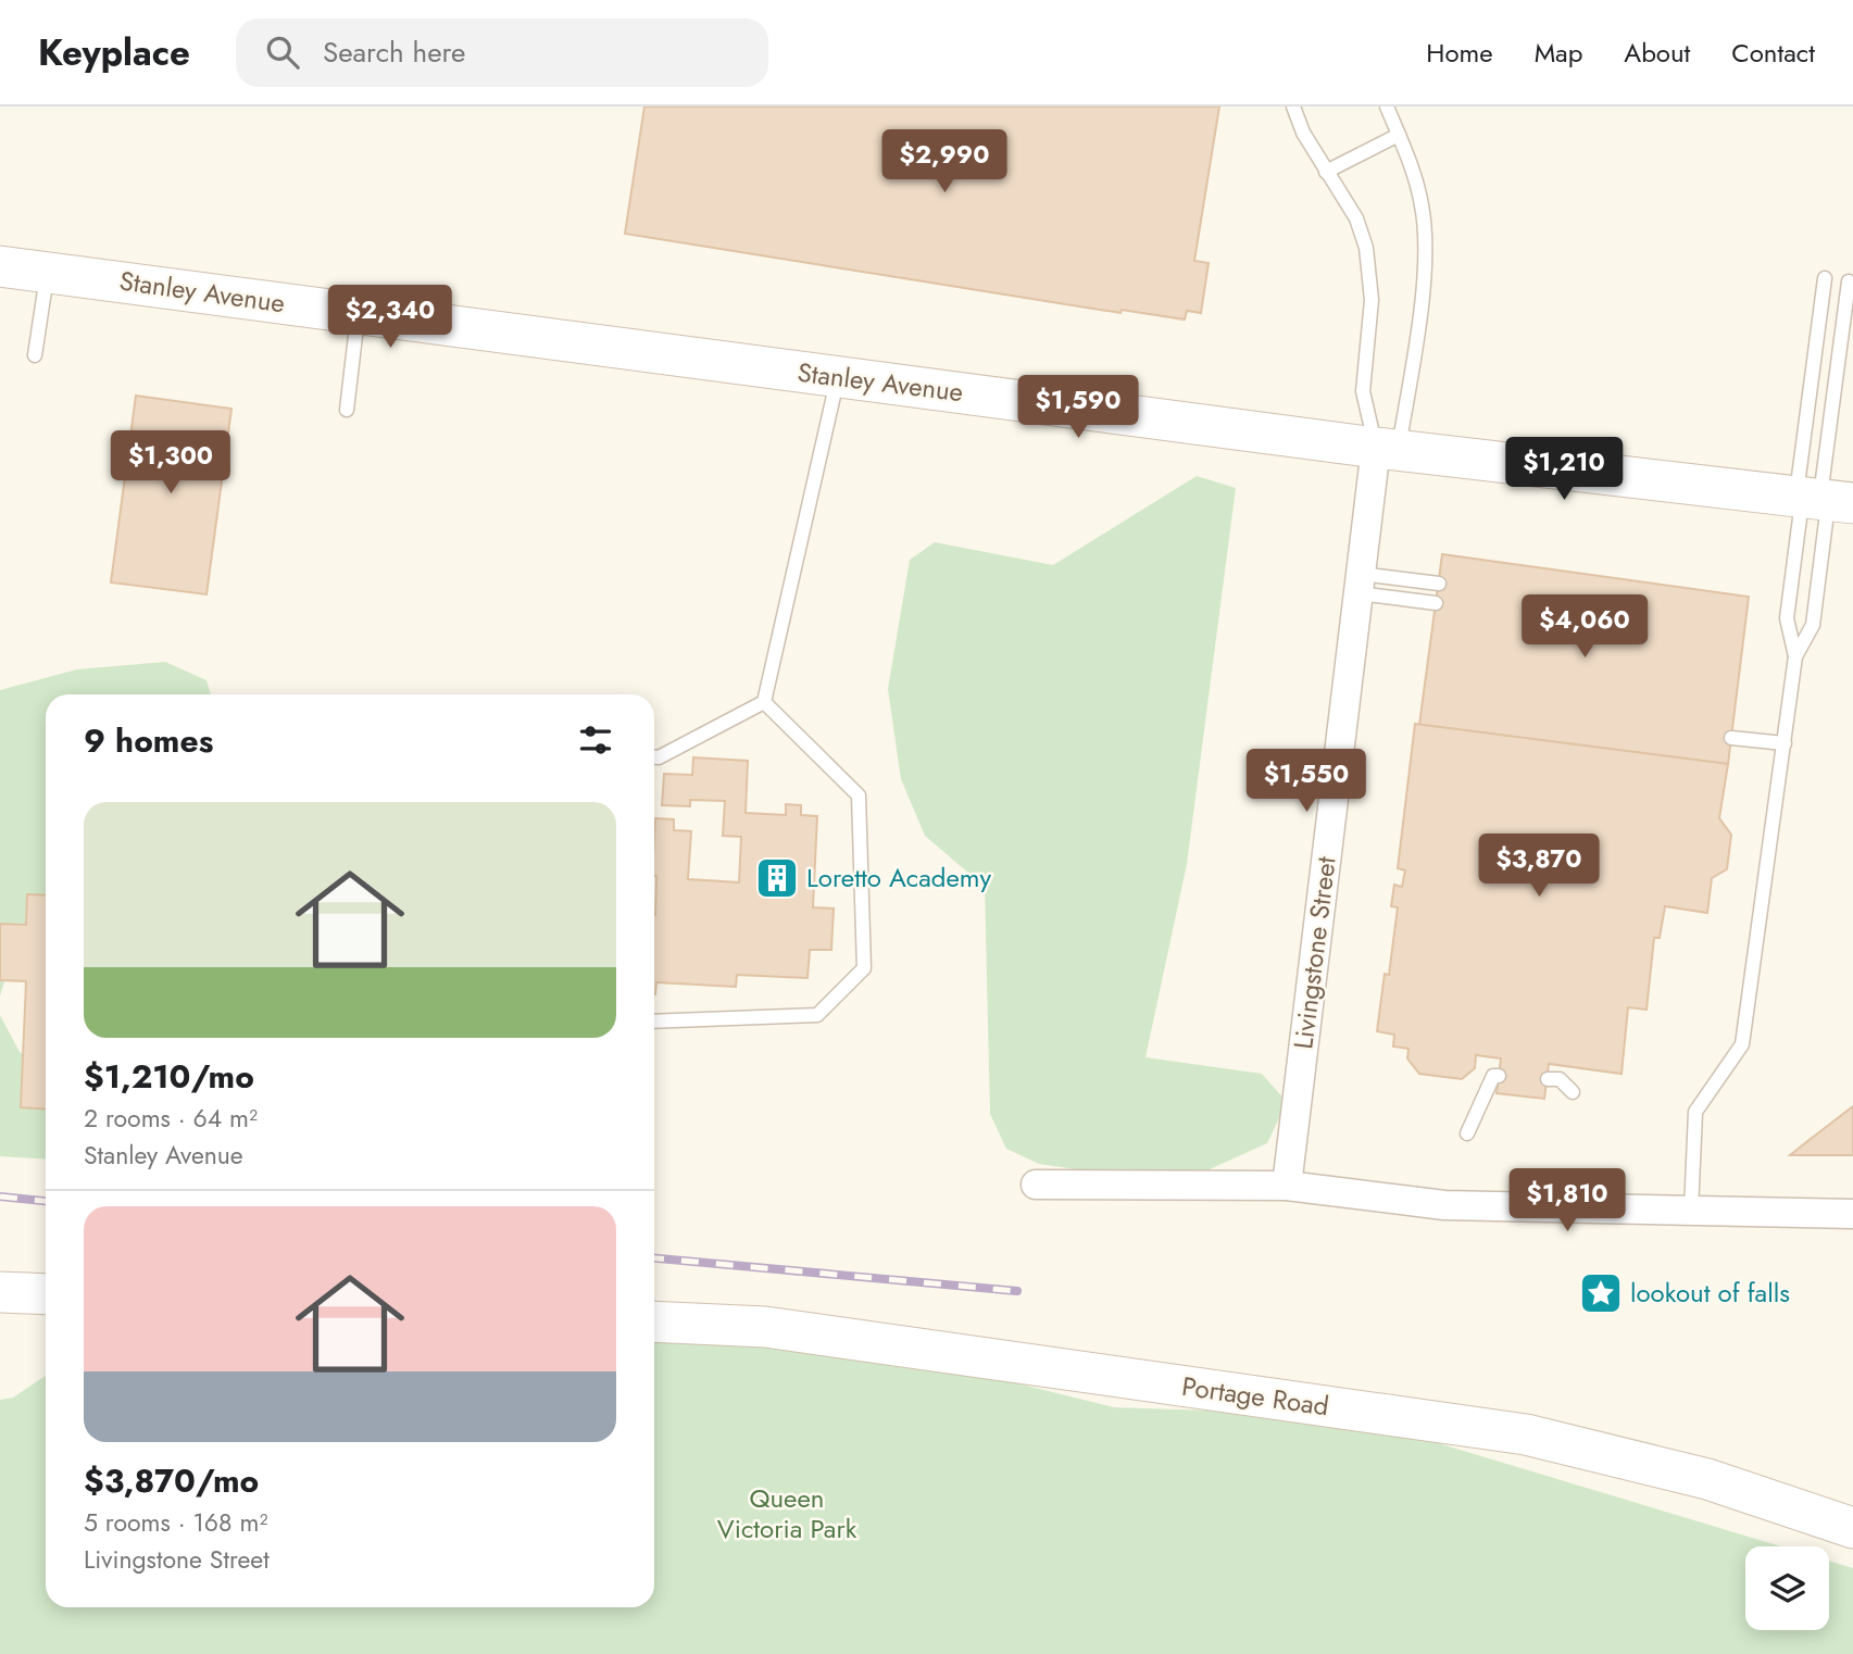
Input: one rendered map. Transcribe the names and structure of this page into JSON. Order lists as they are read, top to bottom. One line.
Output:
{"streets":{"main road":["Stanley Avenue","Portage Road"],"street":["Livingstone Street"]},"crossings":[["Stanley Avenue","Livingstone Street"]],"parks":["Queen Victoria Park"],"places":{"building":["Loretto Academy"],"place":["lookout of falls"]},"page":{"header":"Keyplace","search":"Search here","nav":["Home","Map","About","Contact"],"price":["$2,990","$2,340","$1,590","$1,300","$1,210","$4,060","$1,550","$3,870","$1,810"],"heading":"9 homes","list":[{"name":"$1,210/mo","note":"2 rooms · 64 m² · Stanley Avenue"},{"name":"$3,870/mo","note":"5 rooms · 168 m² · Livingstone Street"}]}}
